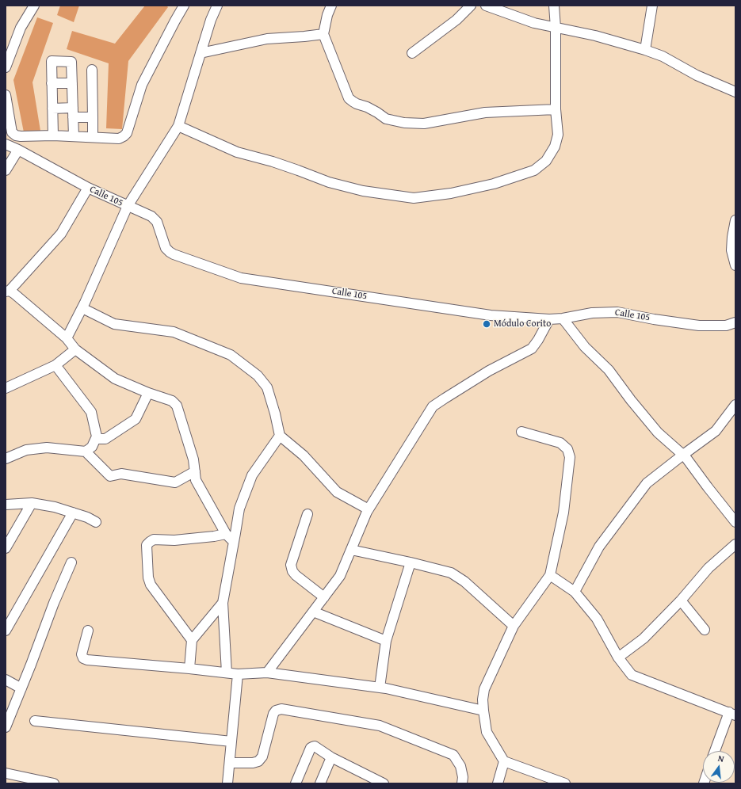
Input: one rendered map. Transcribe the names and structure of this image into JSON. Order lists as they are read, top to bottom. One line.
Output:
{"streets":{"street":["Calle 105"]},"places":["Módulo Corito"],"north":"top"}
